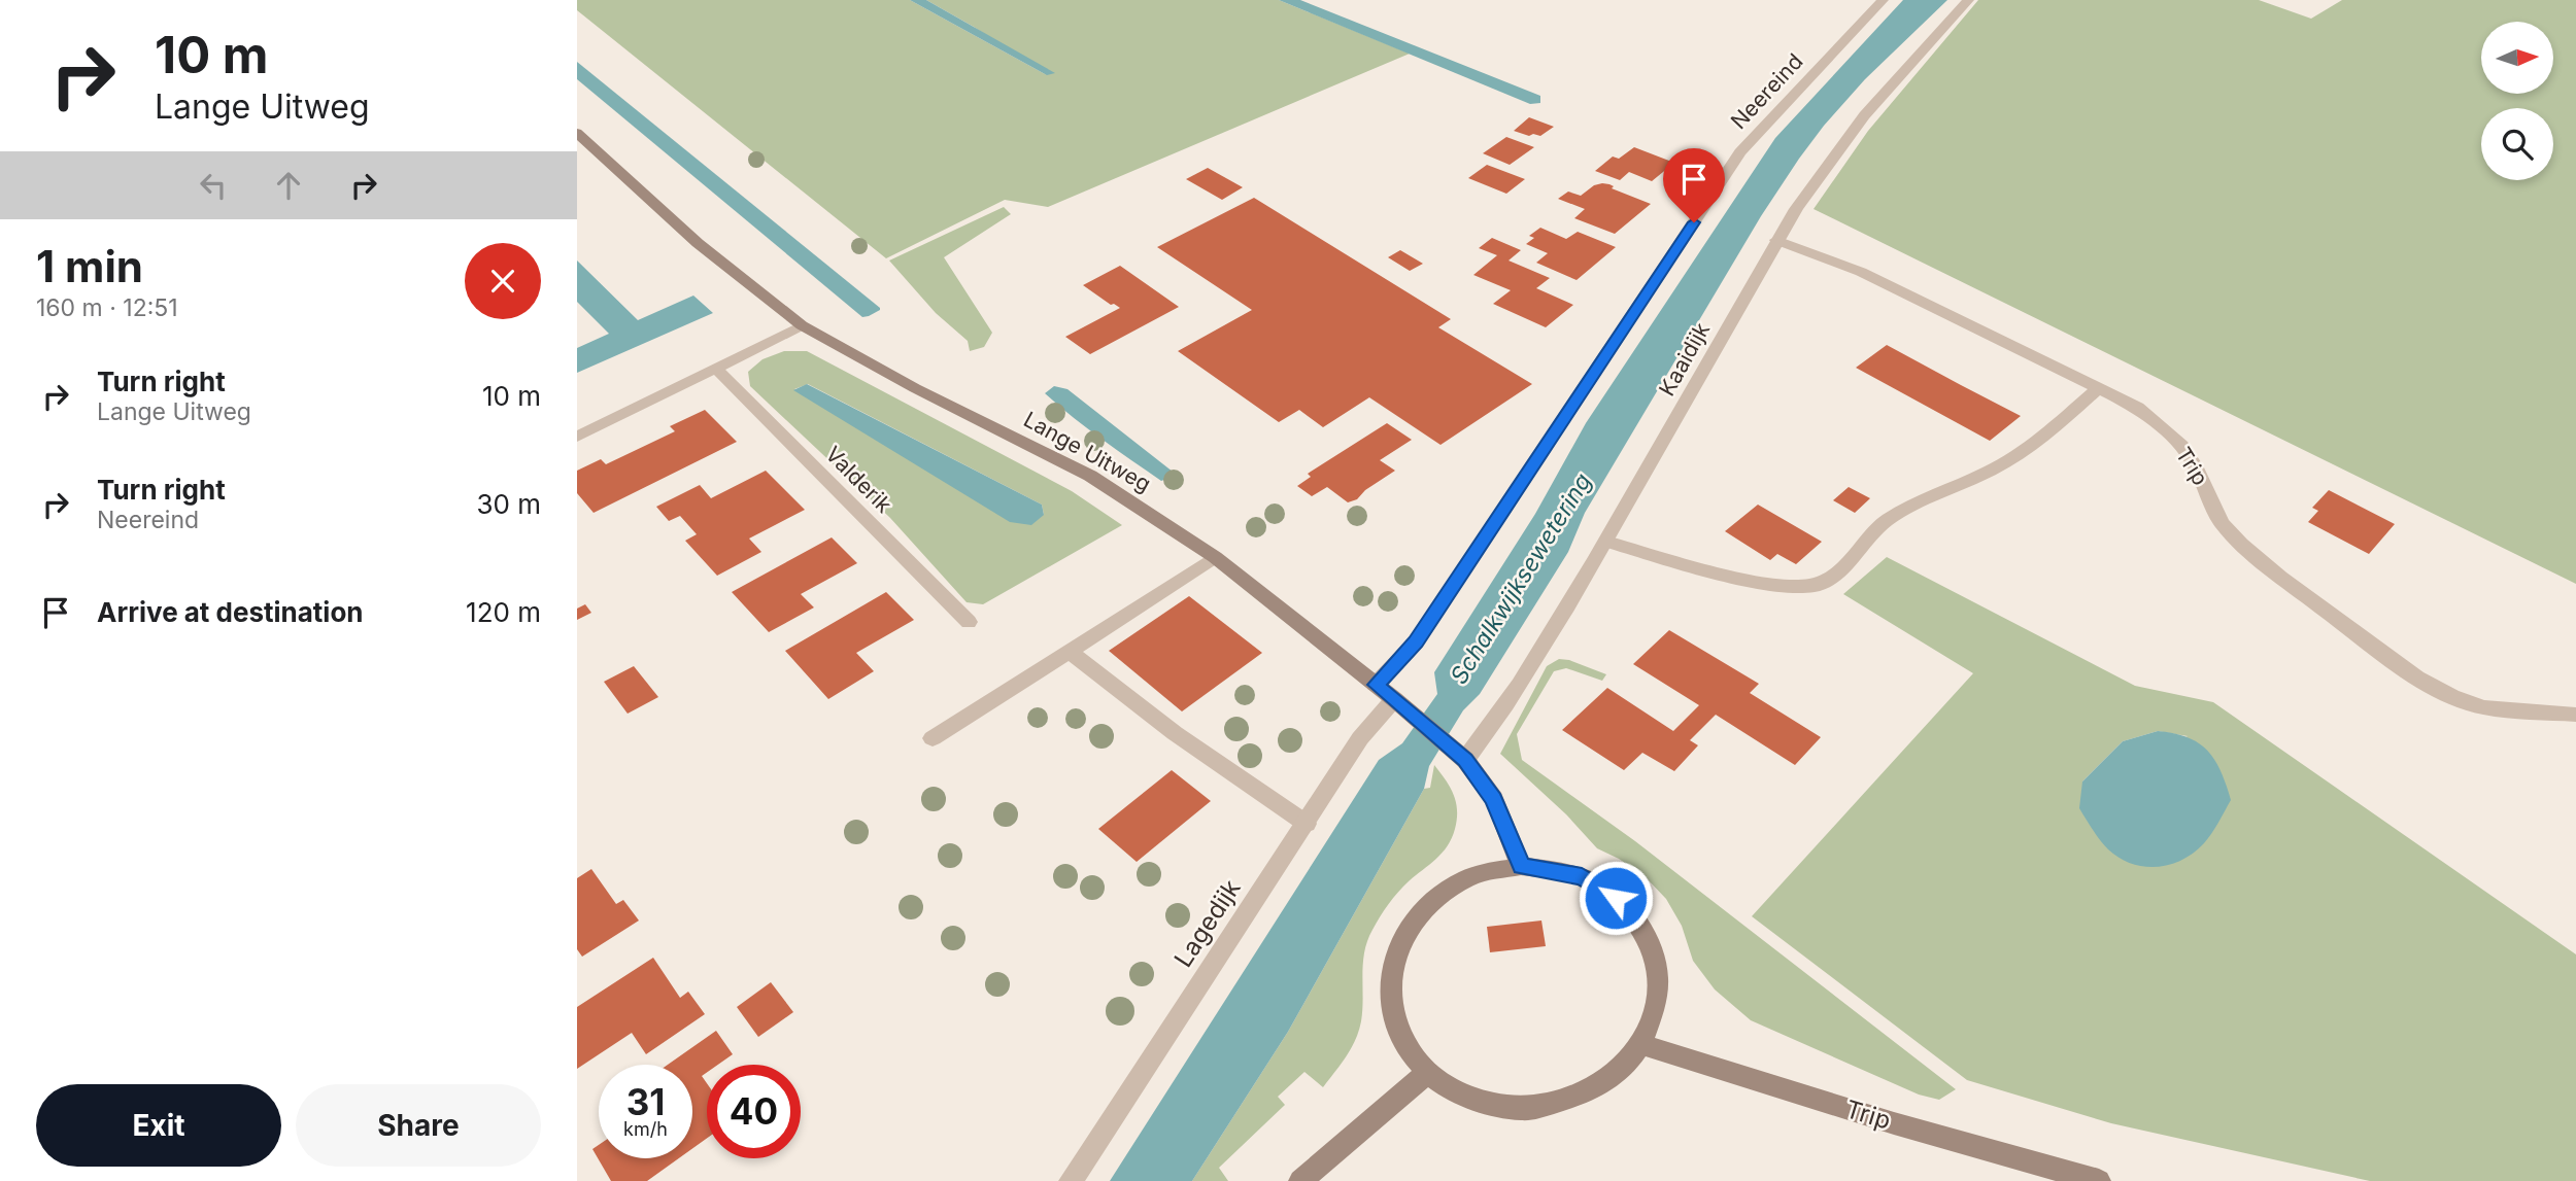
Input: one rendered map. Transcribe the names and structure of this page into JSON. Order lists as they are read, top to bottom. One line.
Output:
{"streets":{"street":["Neereind","Kaaidijk","Lange Uitweg","Trip","Valderik","Lagedijk"]},"crossings":[["Neereind","Lange Uitweg"],["Kaaidijk","Lange Uitweg"],["Kaaidijk","Trip"],["Lange Uitweg","Trip"],["Lange Uitweg","Lagedijk"]],"water":["Schalkwijksewetering"],"north":"right","page":{"turn":["10 m","Lange Uitweg"],"heading":["1 min","160 m · 12:51"],"list":[{"name":"Turn right","note":"Lange Uitweg","value":"10 m"},{"name":"Turn right","note":"Neereind","value":"30 m"},{"name":"Arrive at destination","value":"120 m"}],"speed":"31 km/h","limit":"40","buttons":["Exit","Share"]}}
